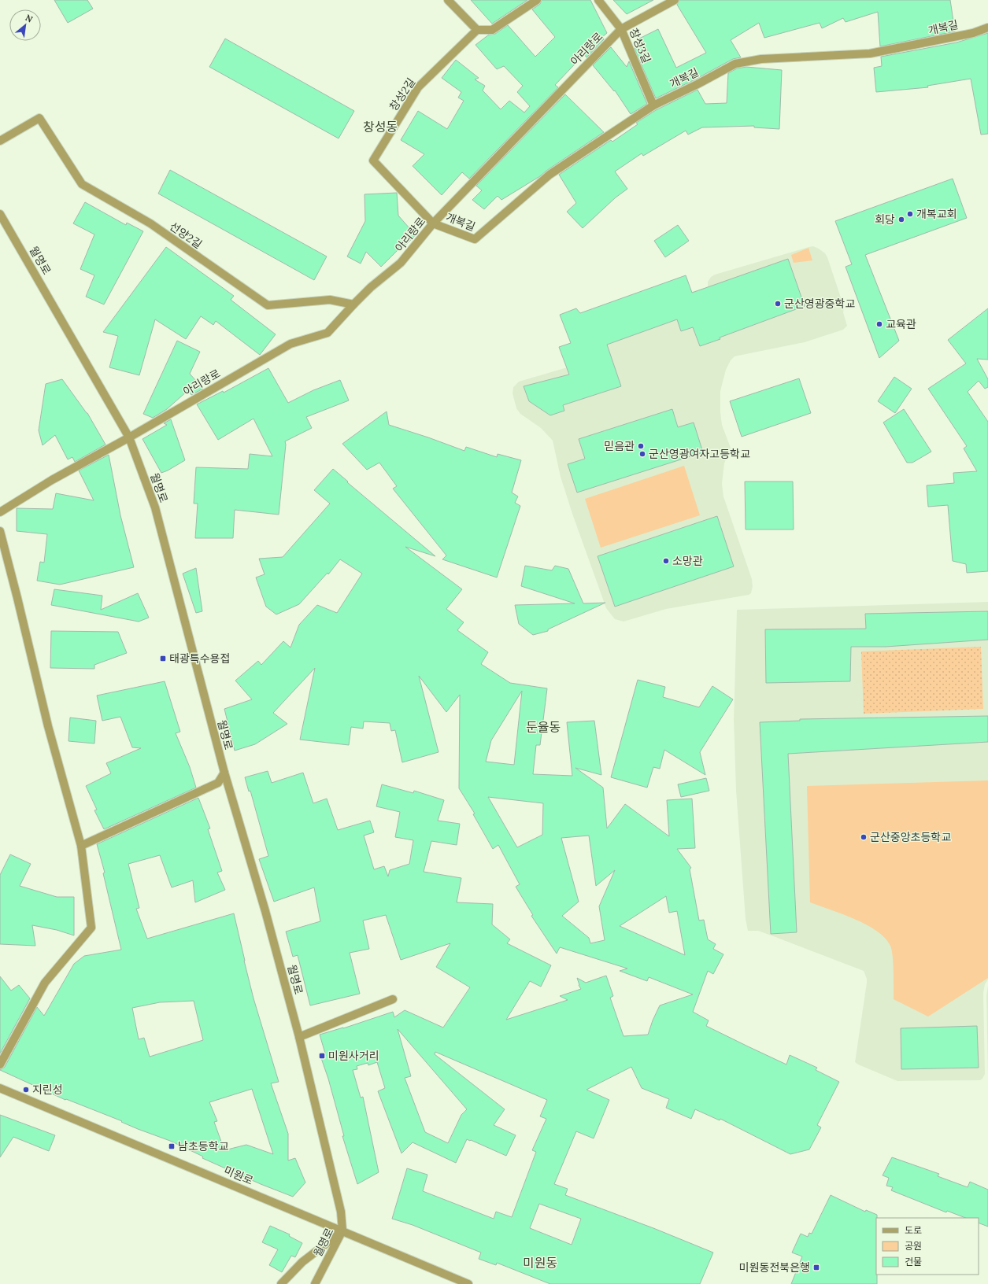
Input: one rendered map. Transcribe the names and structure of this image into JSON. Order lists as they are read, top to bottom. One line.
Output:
{"streets":{"street":["개복길","창성3길","아리랑로","창성2길","선양2길","월명로","미원로"]},"crossings":[["개복길","창성3길"],["개복길","아리랑로"],["개복길","창성2길"],["창성3길","아리랑로"],["아리랑로","창성2길"],["아리랑로","선양2길"],["아리랑로","월명로"],["월명로","미원로"]],"districts":["창성동","둔율동","미원동"],"places":{"other":["개복교회","회당","군산영광중학교","교육관","믿음관","군산영광여자고등학교","소망관","군산중앙초등학교","지린성"],"transit":["태광특수용접","미원사거리","남초등학교","미원동전북은행"]},"legend":["도로","공원","건물"],"north":"top right"}
